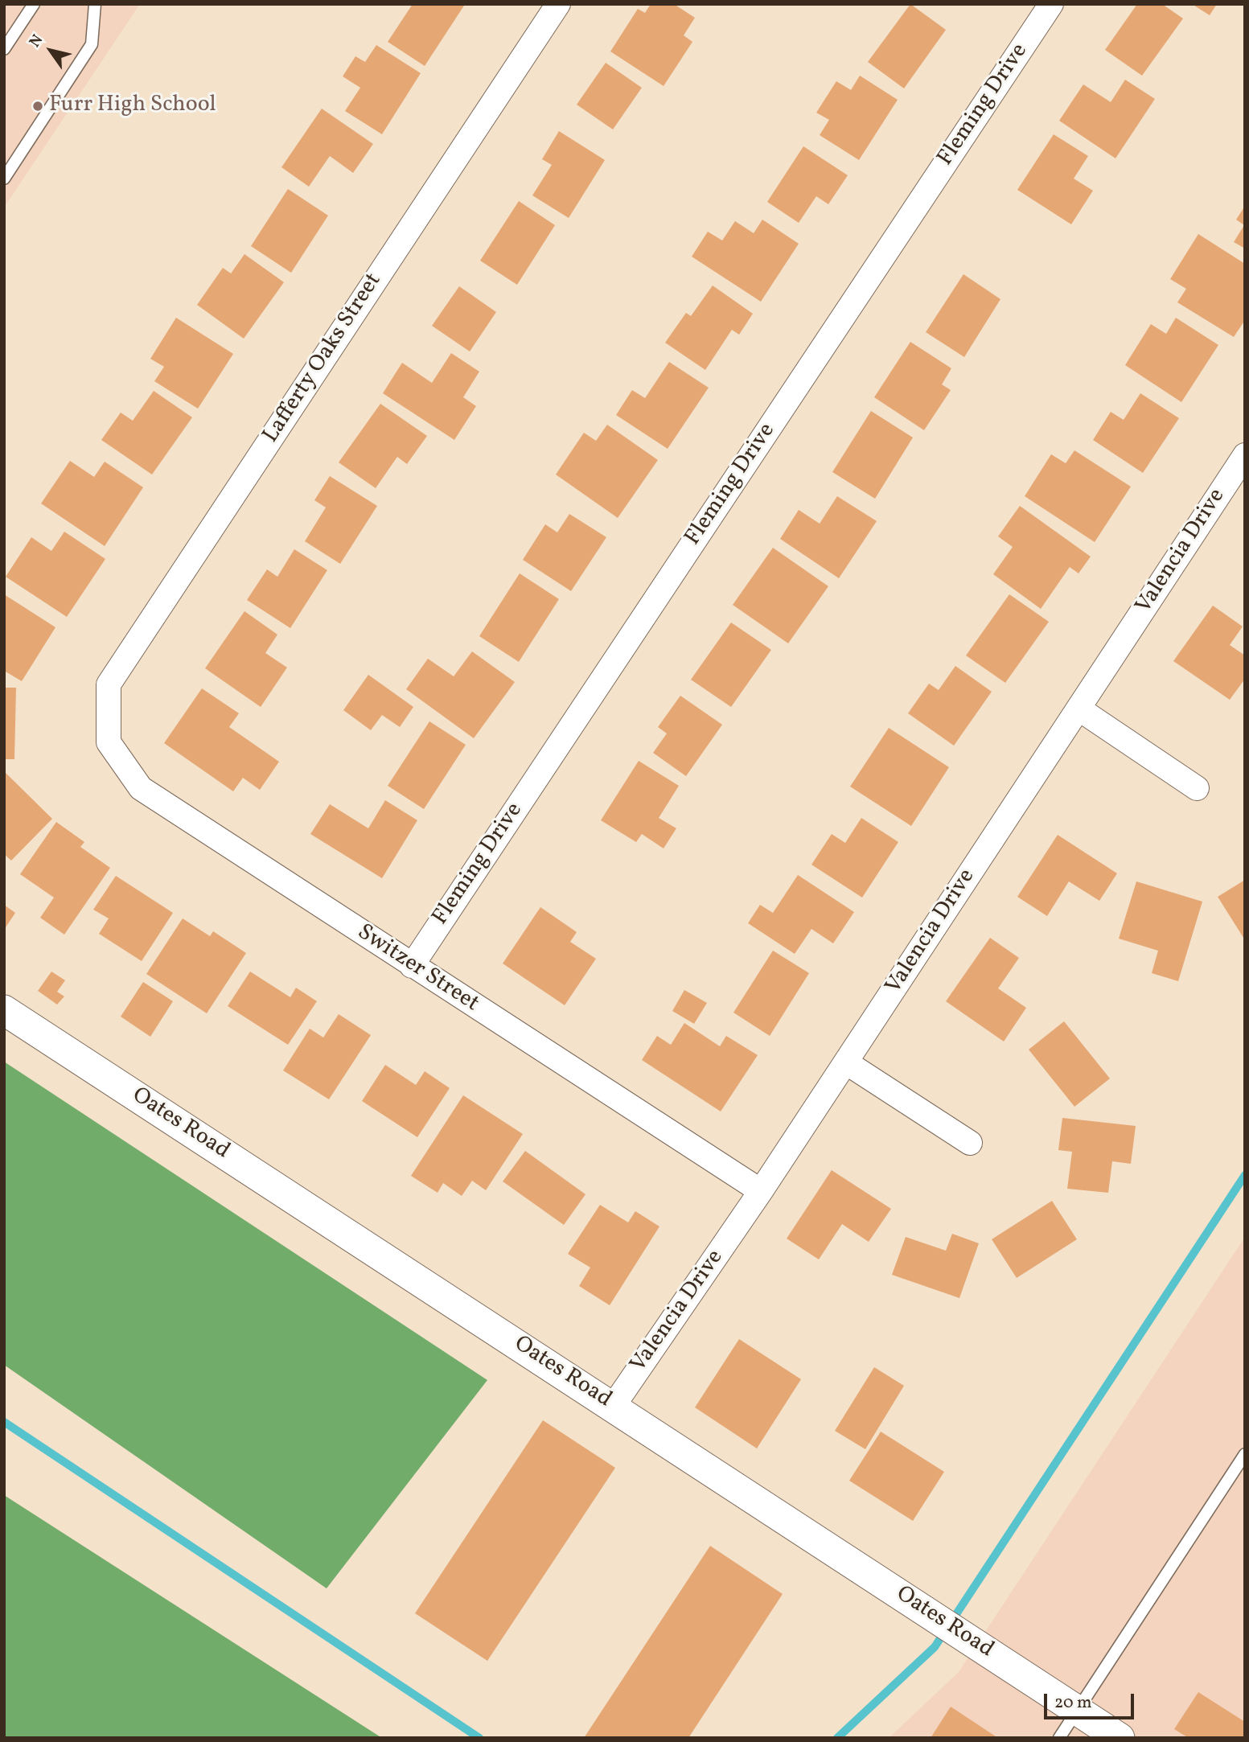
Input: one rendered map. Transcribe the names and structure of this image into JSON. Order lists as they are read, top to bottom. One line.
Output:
{"streets":{"street":["Fleming Drive","Lafferty Oaks Street","Valencia Drive","Switzer Street","Oates Road"]},"crossings":[["Fleming Drive","Switzer Street"],["Lafferty Oaks Street","Switzer Street"],["Valencia Drive","Switzer Street"],["Valencia Drive","Oates Road"]],"places":["Furr High School"],"scale_bar":"20 m","north":"top left"}
